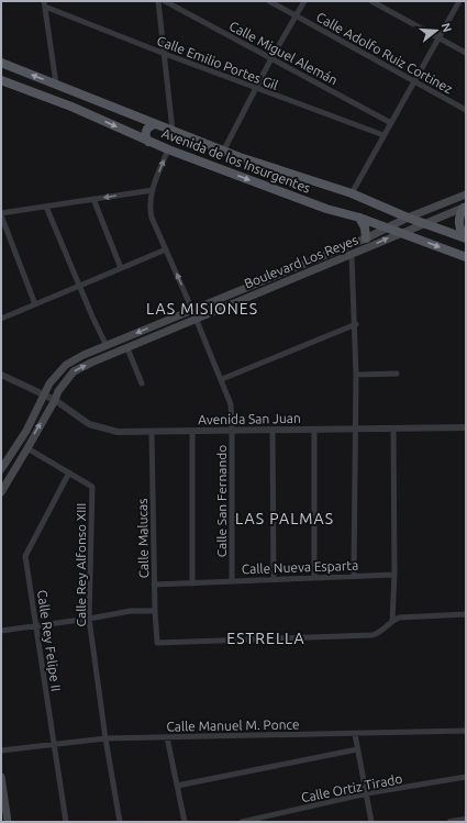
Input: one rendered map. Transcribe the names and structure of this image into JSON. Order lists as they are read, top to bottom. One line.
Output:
{"streets":{"main road":["Avenida de los Insurgentes","Boulevard Los Reyes"],"street":["Calle Miguel Alemán","Calle Adolfo Ruiz Cortinez","Calle Emilio Portes Gil","Avenida San Juan","Calle San Fernando","Calle Malucas","Calle Rey Alfonso XIII","Calle Nueva Esparta","Calle Rey Felipe II","Calle Manuel M. Ponce","Calle Ortiz Tirado"]},"crossings":[["Avenida de los Insurgentes","Boulevard Los Reyes"],["Avenida de los Insurgentes","Calle San Fernando"],["Boulevard Los Reyes","Avenida San Juan"],["Boulevard Los Reyes","Calle San Fernando"],["Boulevard Los Reyes","Calle Rey Alfonso XIII"],["Avenida San Juan","Calle San Fernando"],["Avenida San Juan","Calle Malucas"],["Calle San Fernando","Calle Nueva Esparta"],["Calle Malucas","Calle Nueva Esparta"],["Calle Rey Alfonso XIII","Calle Rey Felipe II"],["Calle Rey Alfonso XIII","Calle Manuel M. Ponce"],["Calle Rey Felipe II","Calle Manuel M. Ponce"]],"districts":["LAS MISIONES","LAS PALMAS","ESTRELLA"],"north":"right"}
